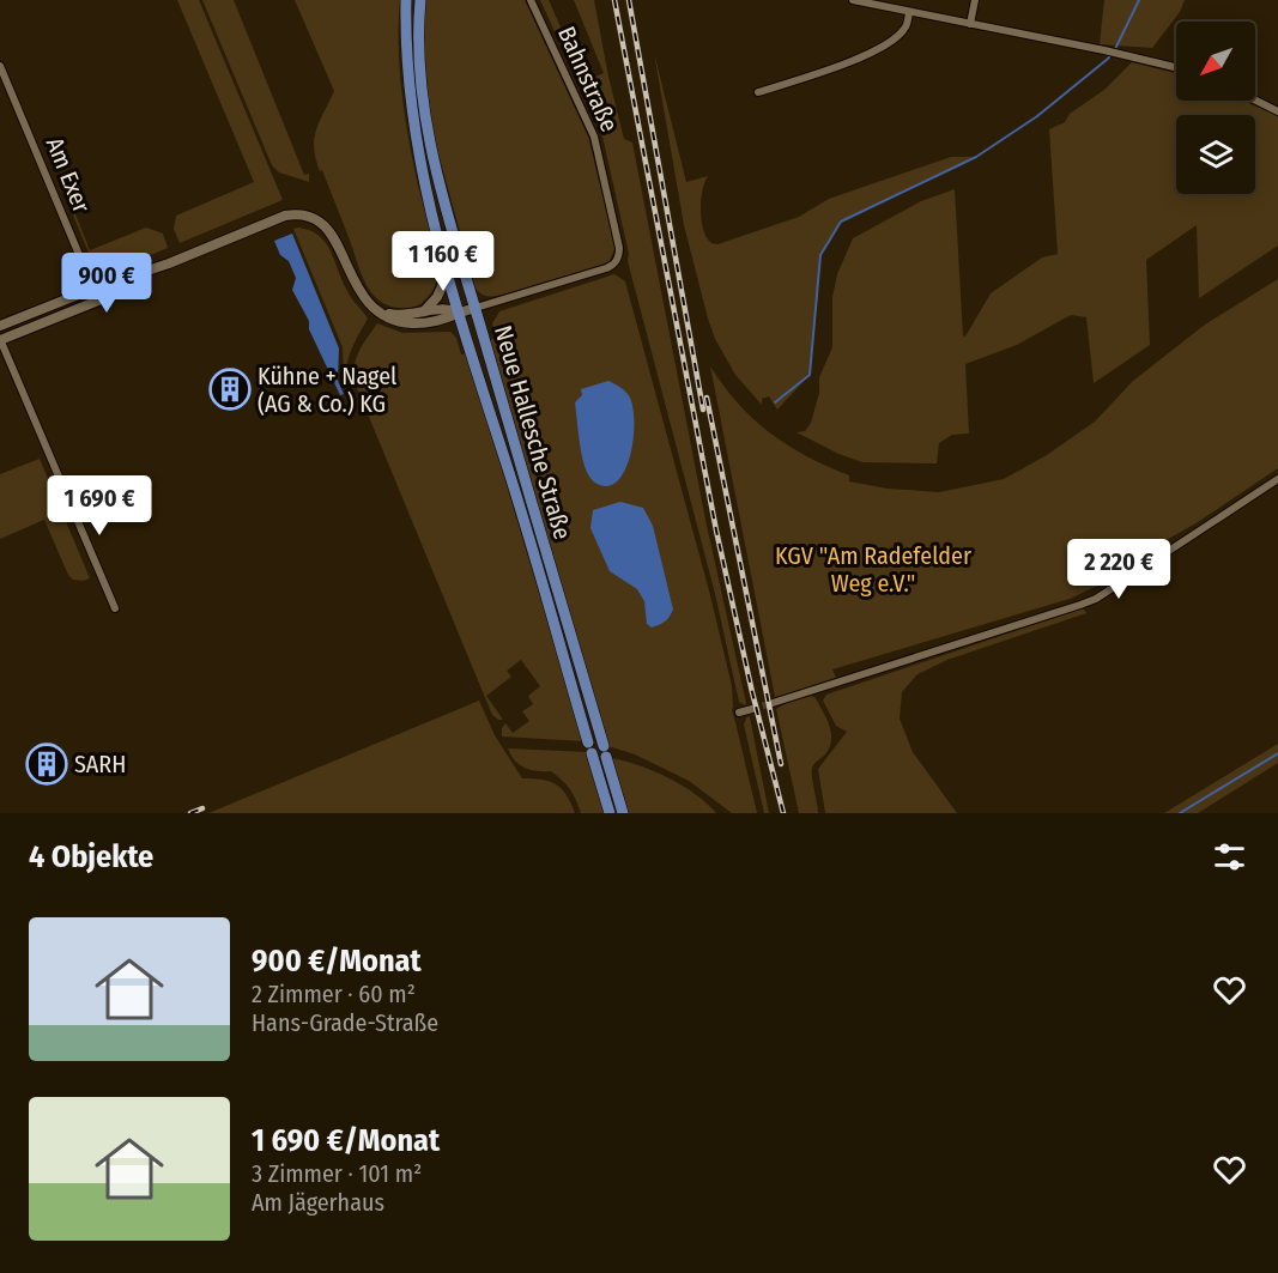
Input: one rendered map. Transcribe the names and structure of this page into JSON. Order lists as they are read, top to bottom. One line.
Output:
{"streets":{"main road":["Neue Hallesche Straße"],"street":["Bahnstraße","Am Exer"]},"crossings":[["Bahnstraße","Neue Hallesche Straße"]],"parks":["KGV \"Am Radefelder Weg e.V.\""],"places":{"building":["Kühne + Nagel (AG & Co.) KG","SARH"]},"north":"bottom left","page":{"price":["1 160 €","900 €","1 690 €","2 220 €"],"heading":"4 Objekte","list":[{"name":"900 €/Monat","note":"2 Zimmer · 60 m² · Hans-Grade-Straße"},{"name":"1 690 €/Monat","note":"3 Zimmer · 101 m² · Am Jägerhaus"}]}}
